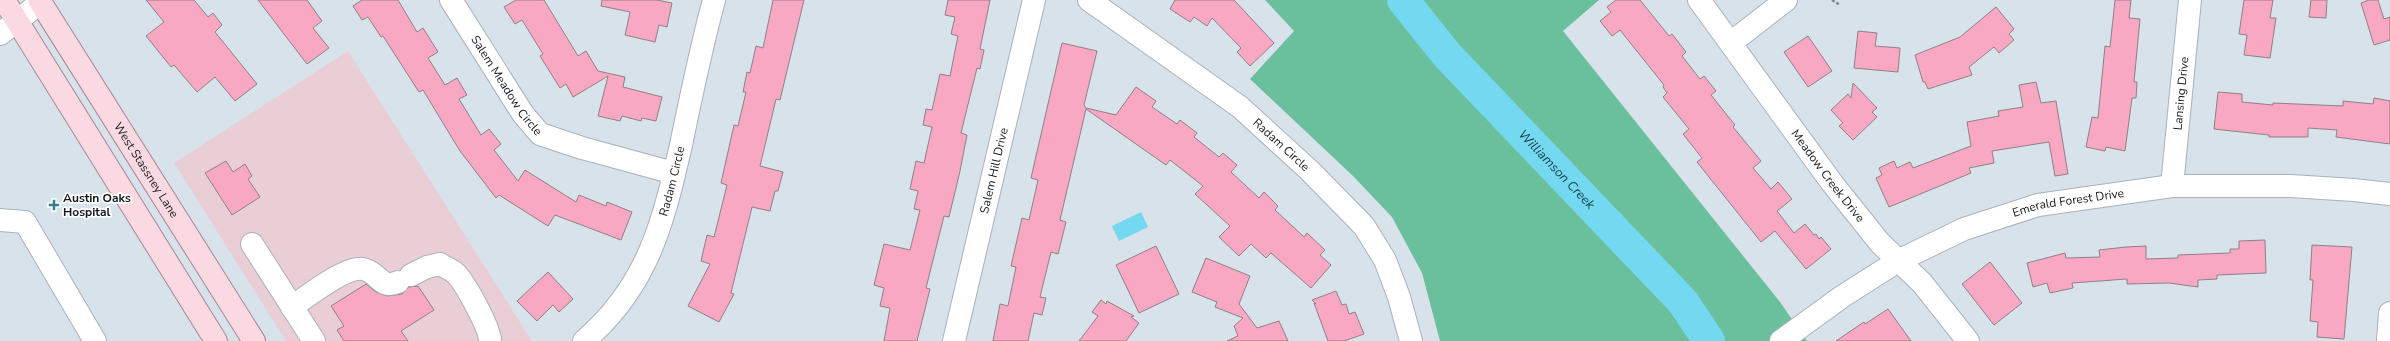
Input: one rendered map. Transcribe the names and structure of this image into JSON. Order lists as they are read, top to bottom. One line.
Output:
{"streets":{"main road":["West Stassney Lane"],"street":["Salem Meadow Circle","Lansing Drive","Radam Circle","Salem Hill Drive","Meadow Creek Drive","Emerald Forest Drive"]},"crossings":[["Salem Meadow Circle","Radam Circle"],["Lansing Drive","Emerald Forest Drive"],["Meadow Creek Drive","Emerald Forest Drive"]],"water":["Williamson Creek"],"places":{"health":["Austin Oaks Hospital"]}}
